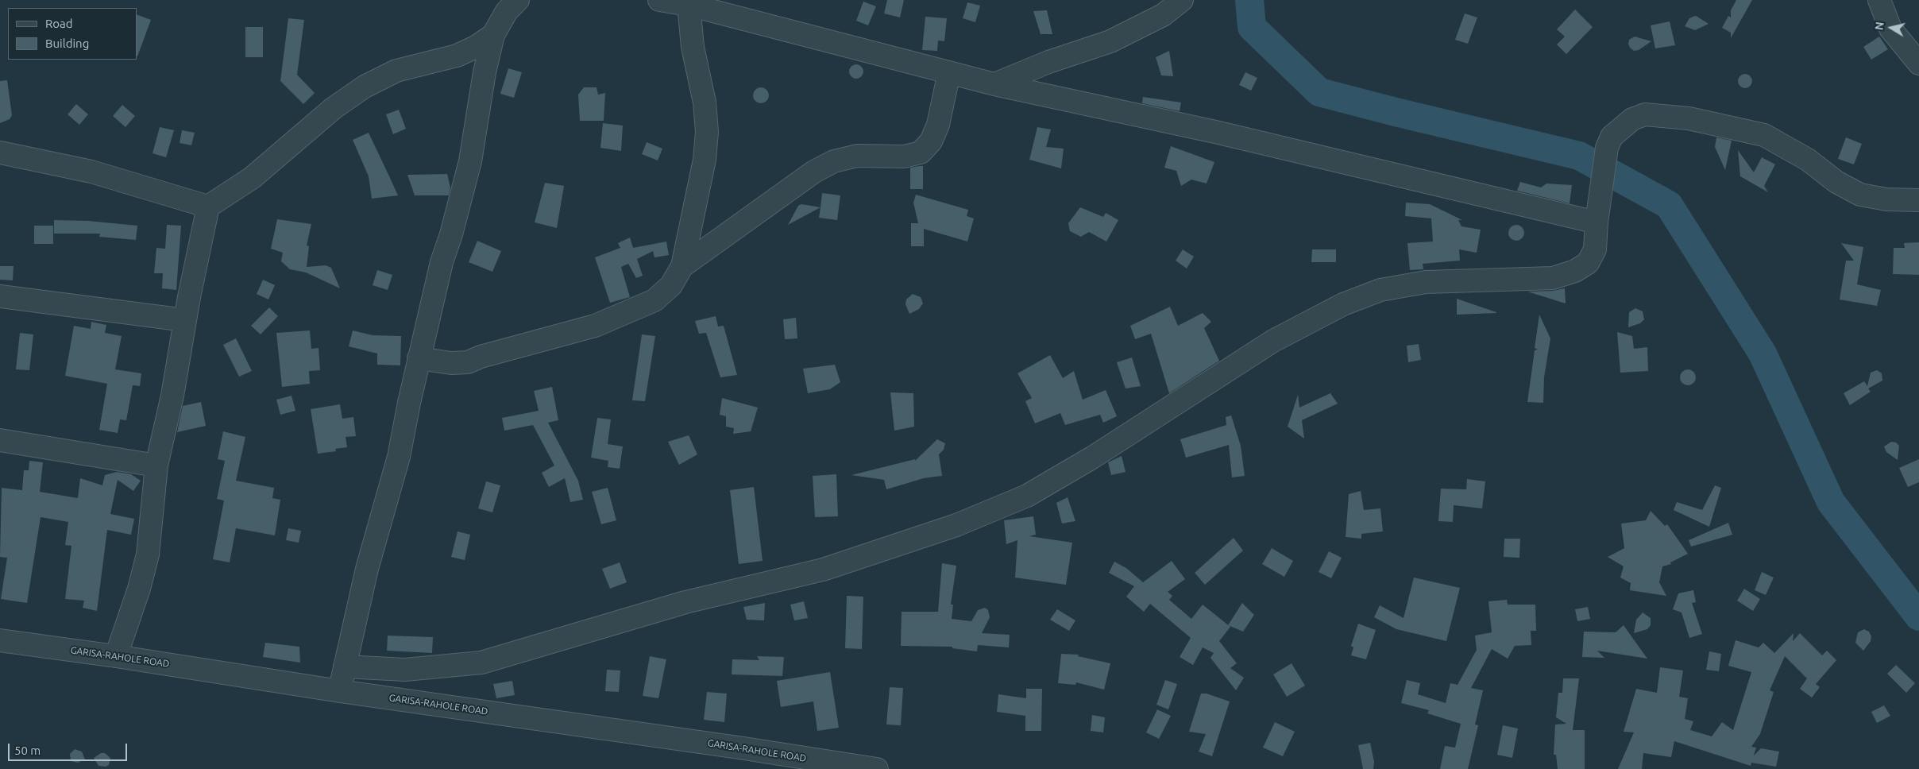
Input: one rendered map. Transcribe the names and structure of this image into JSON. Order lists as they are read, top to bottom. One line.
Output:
{"streets":{"street":["GARISA-RAHOLE ROAD"]},"legend":["Road","Building"],"scale_bar":"50 m","north":"left"}
